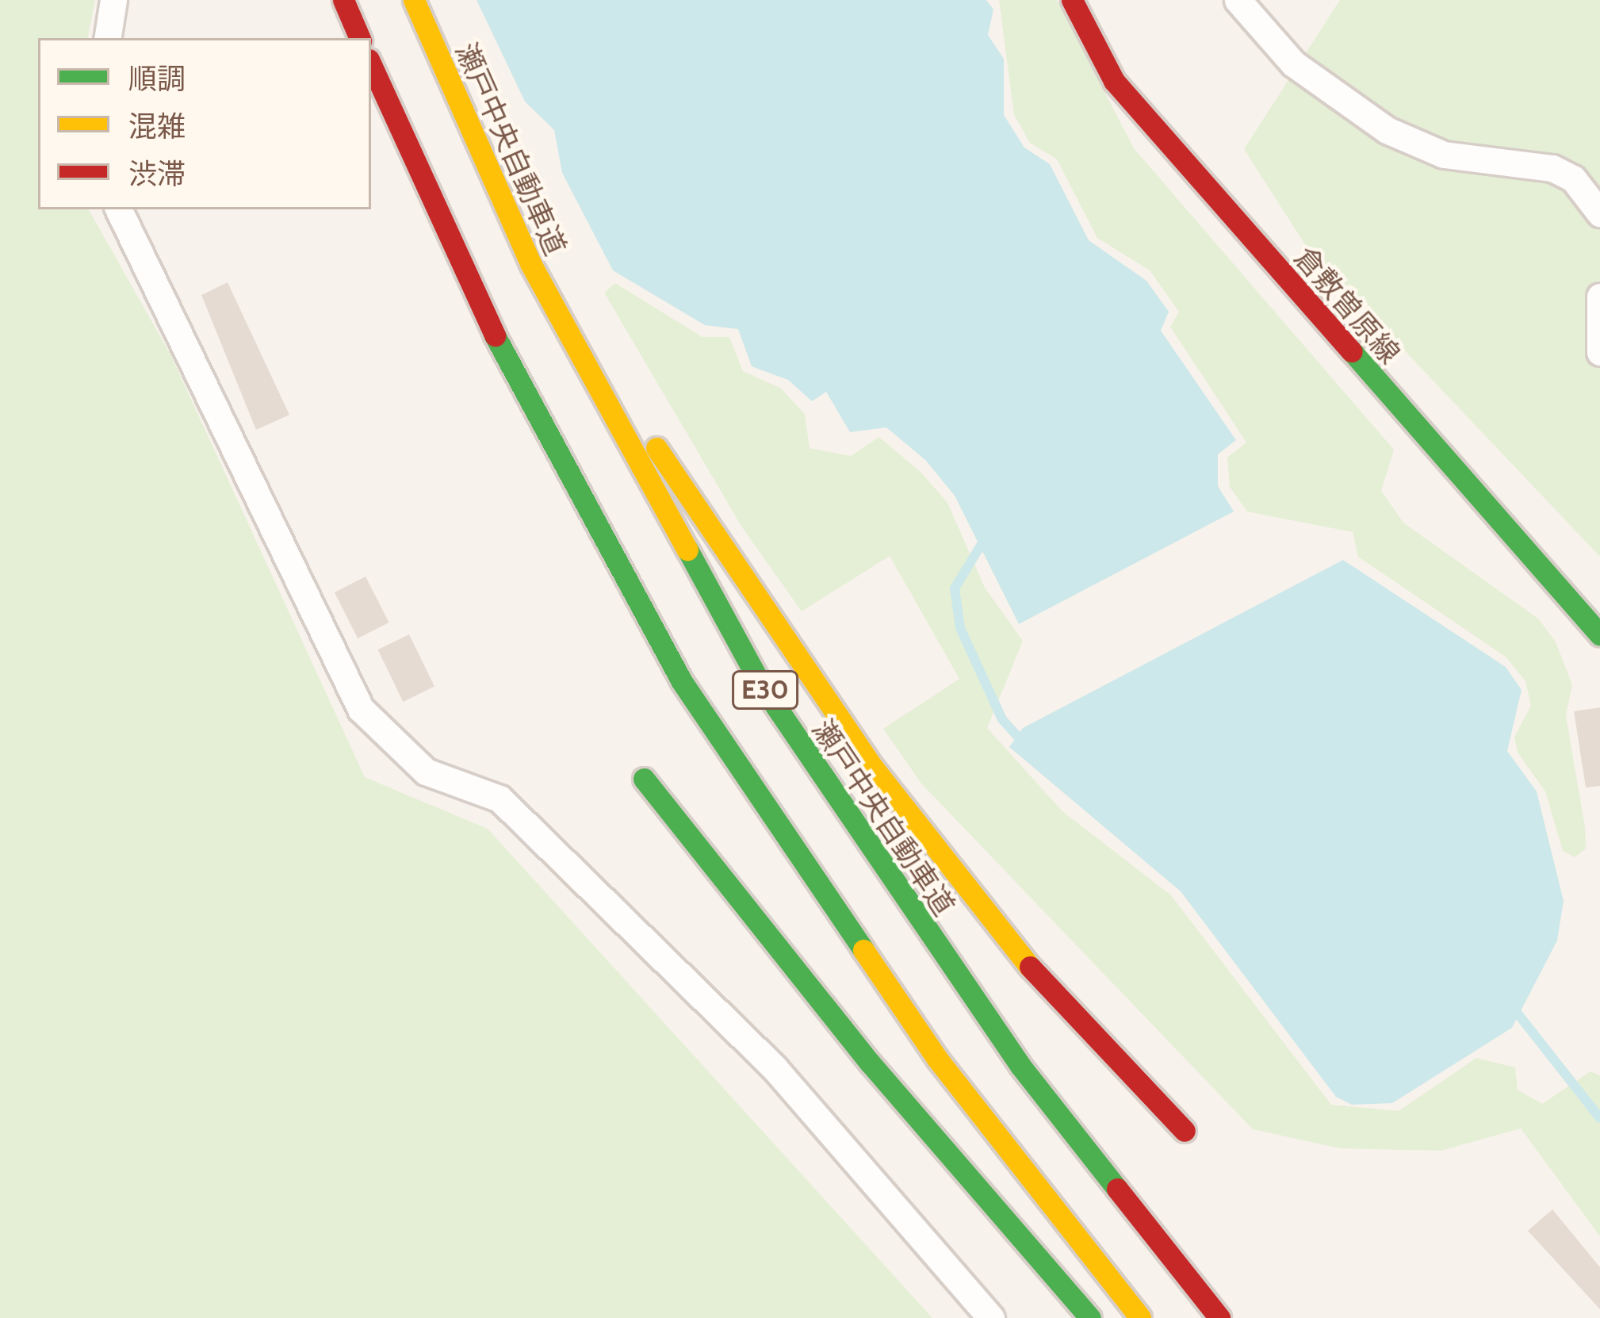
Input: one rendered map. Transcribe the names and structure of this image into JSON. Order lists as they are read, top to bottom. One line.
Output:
{"streets":{"main road":["瀬戸中央自動車道","倉敷曽原線","E30"]},"legend":["順調","混雑","渋滞"]}
